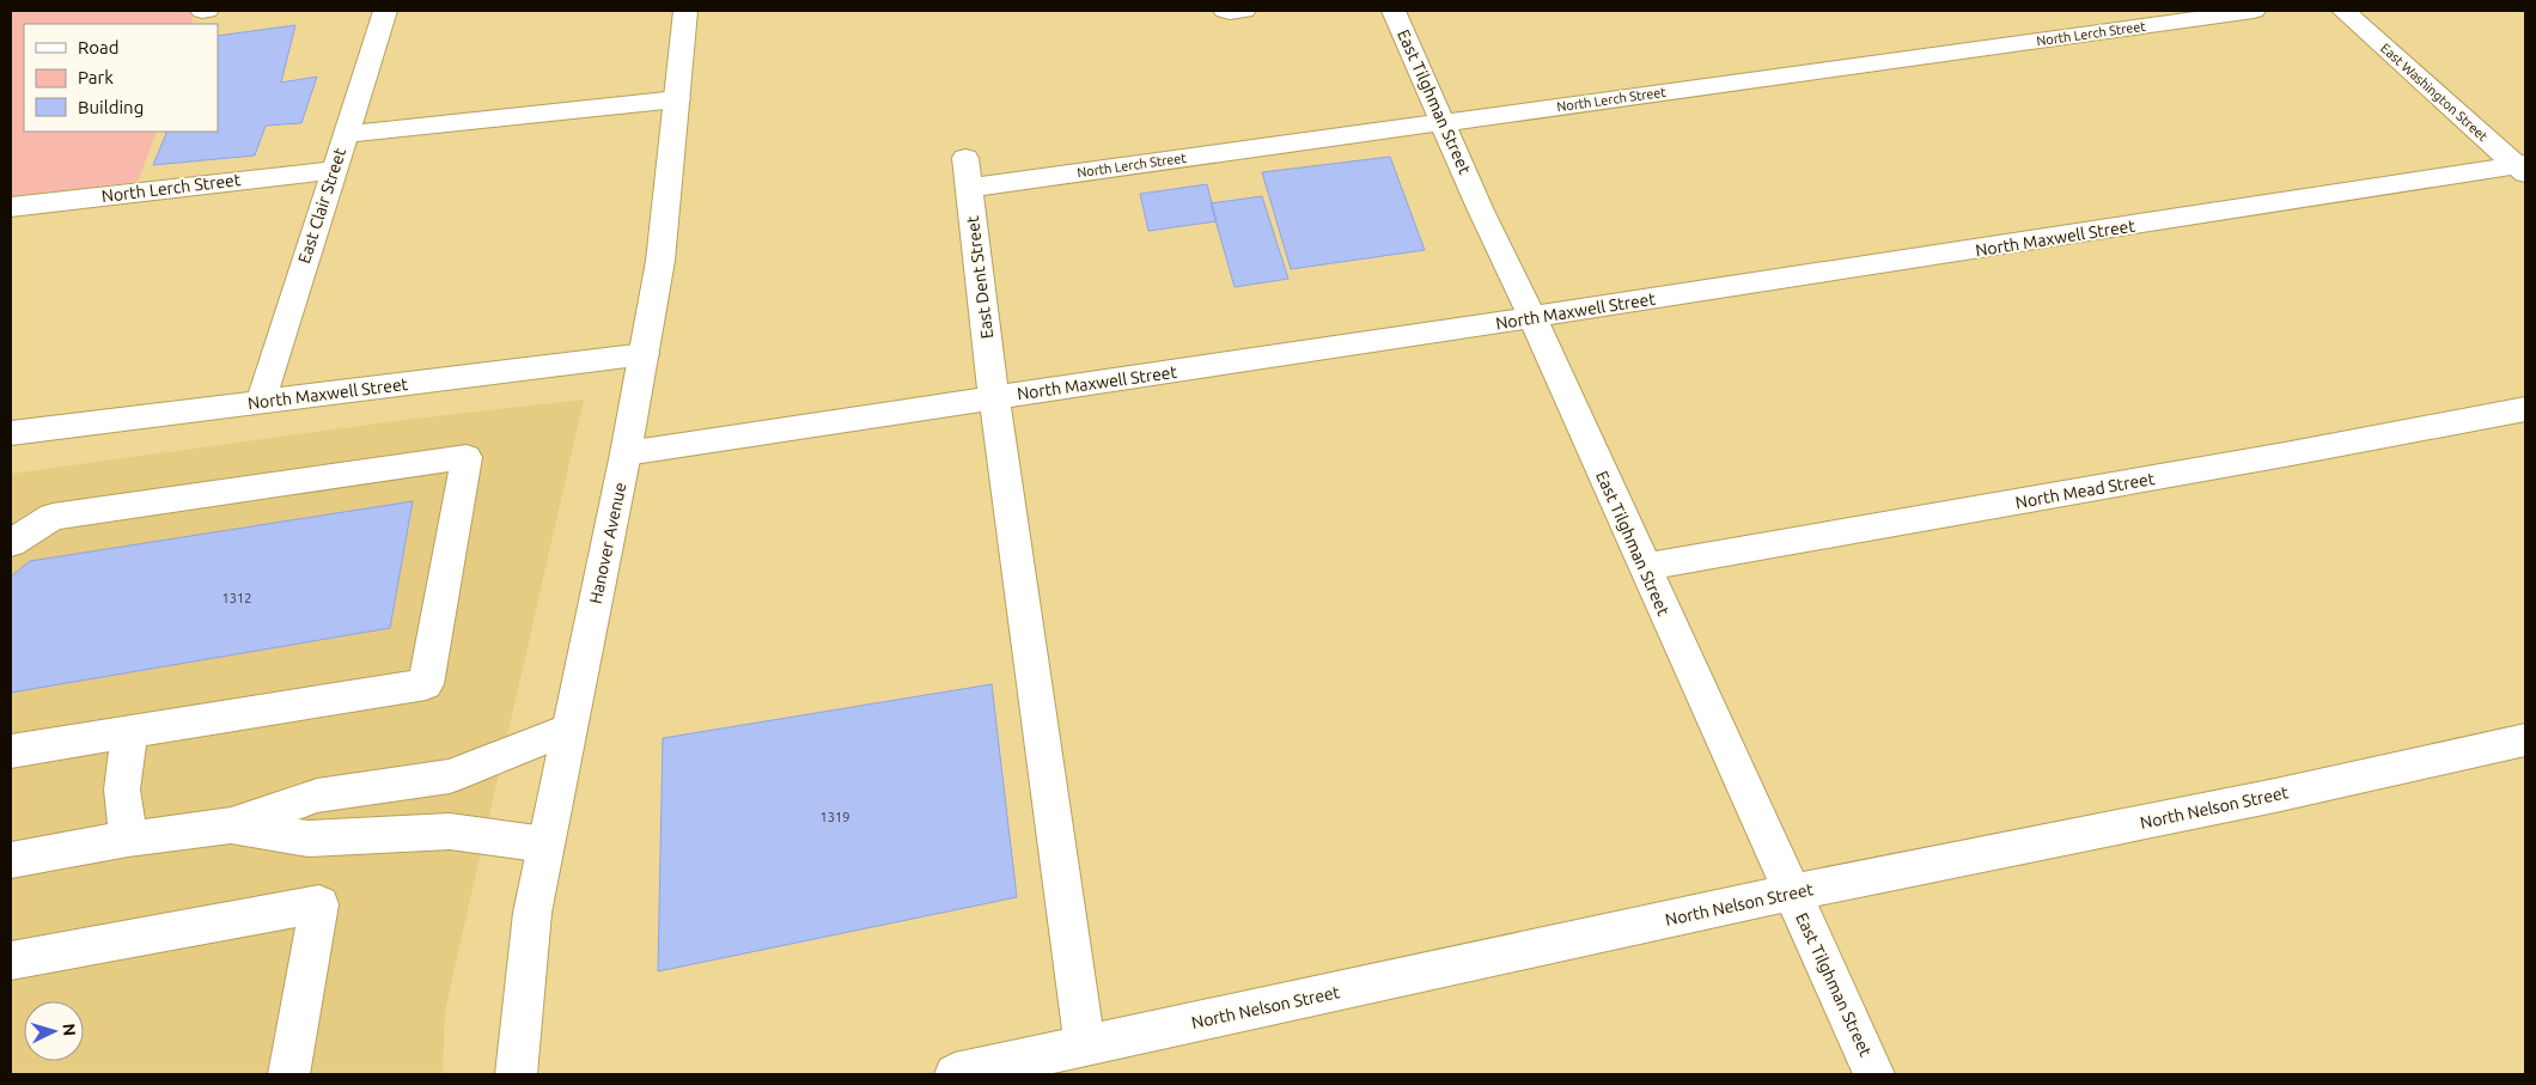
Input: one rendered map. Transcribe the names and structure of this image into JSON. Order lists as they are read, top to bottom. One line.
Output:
{"streets":{"street":["North Lerch Street","East Washington Street","East Tilghman Street","East Clair Street","North Maxwell Street","East Dent Street","North Mead Street","Hanover Avenue","North Nelson Street"]},"crossings":[["North Lerch Street","East Tilghman Street"],["North Lerch Street","East Clair Street"],["North Lerch Street","East Dent Street"],["East Washington Street","North Maxwell Street"],["East Tilghman Street","North Maxwell Street"],["East Tilghman Street","North Mead Street"],["East Tilghman Street","North Nelson Street"],["East Clair Street","North Maxwell Street"],["North Maxwell Street","East Dent Street"],["North Maxwell Street","Hanover Avenue"],["East Dent Street","North Nelson Street"]],"house_numbers":["1312","1319"],"legend":["Road","Park","Building"],"north":"right"}
